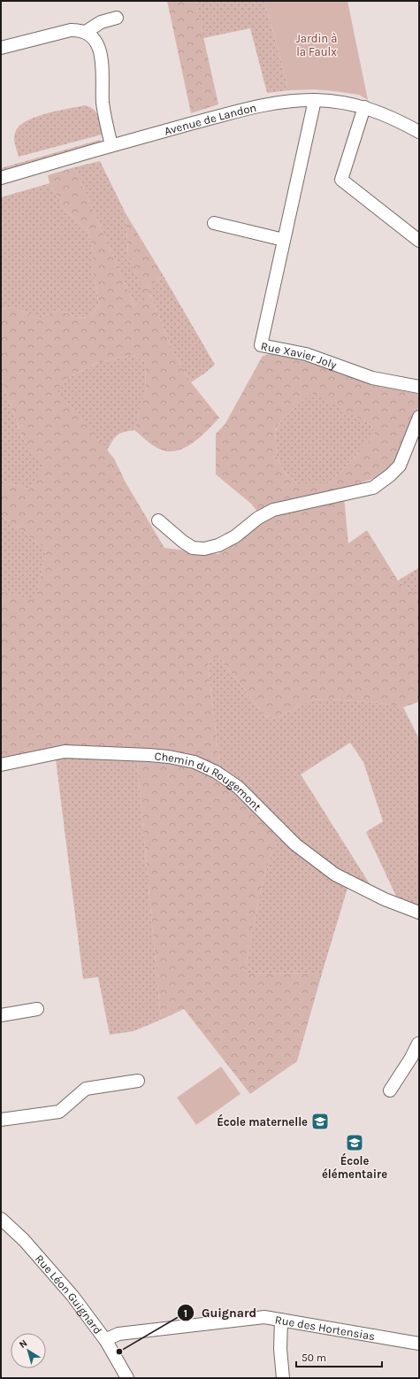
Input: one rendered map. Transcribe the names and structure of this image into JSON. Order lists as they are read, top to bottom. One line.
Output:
{"streets":{"street":["Avenue de Landon","Rue Xavier Joly","Chemin du Rougemont","Rue Léon Guignard","Rue des Hortensias"]},"crossings":[["Avenue de Landon","Rue Xavier Joly"],["Rue Léon Guignard","Rue des Hortensias"]],"parks":["Jardin à la Faulx"],"places":{"school or university":["École maternelle","École élémentaire"],"other":["Guignard"]},"scale_bar":"50 m","north":"top left"}
